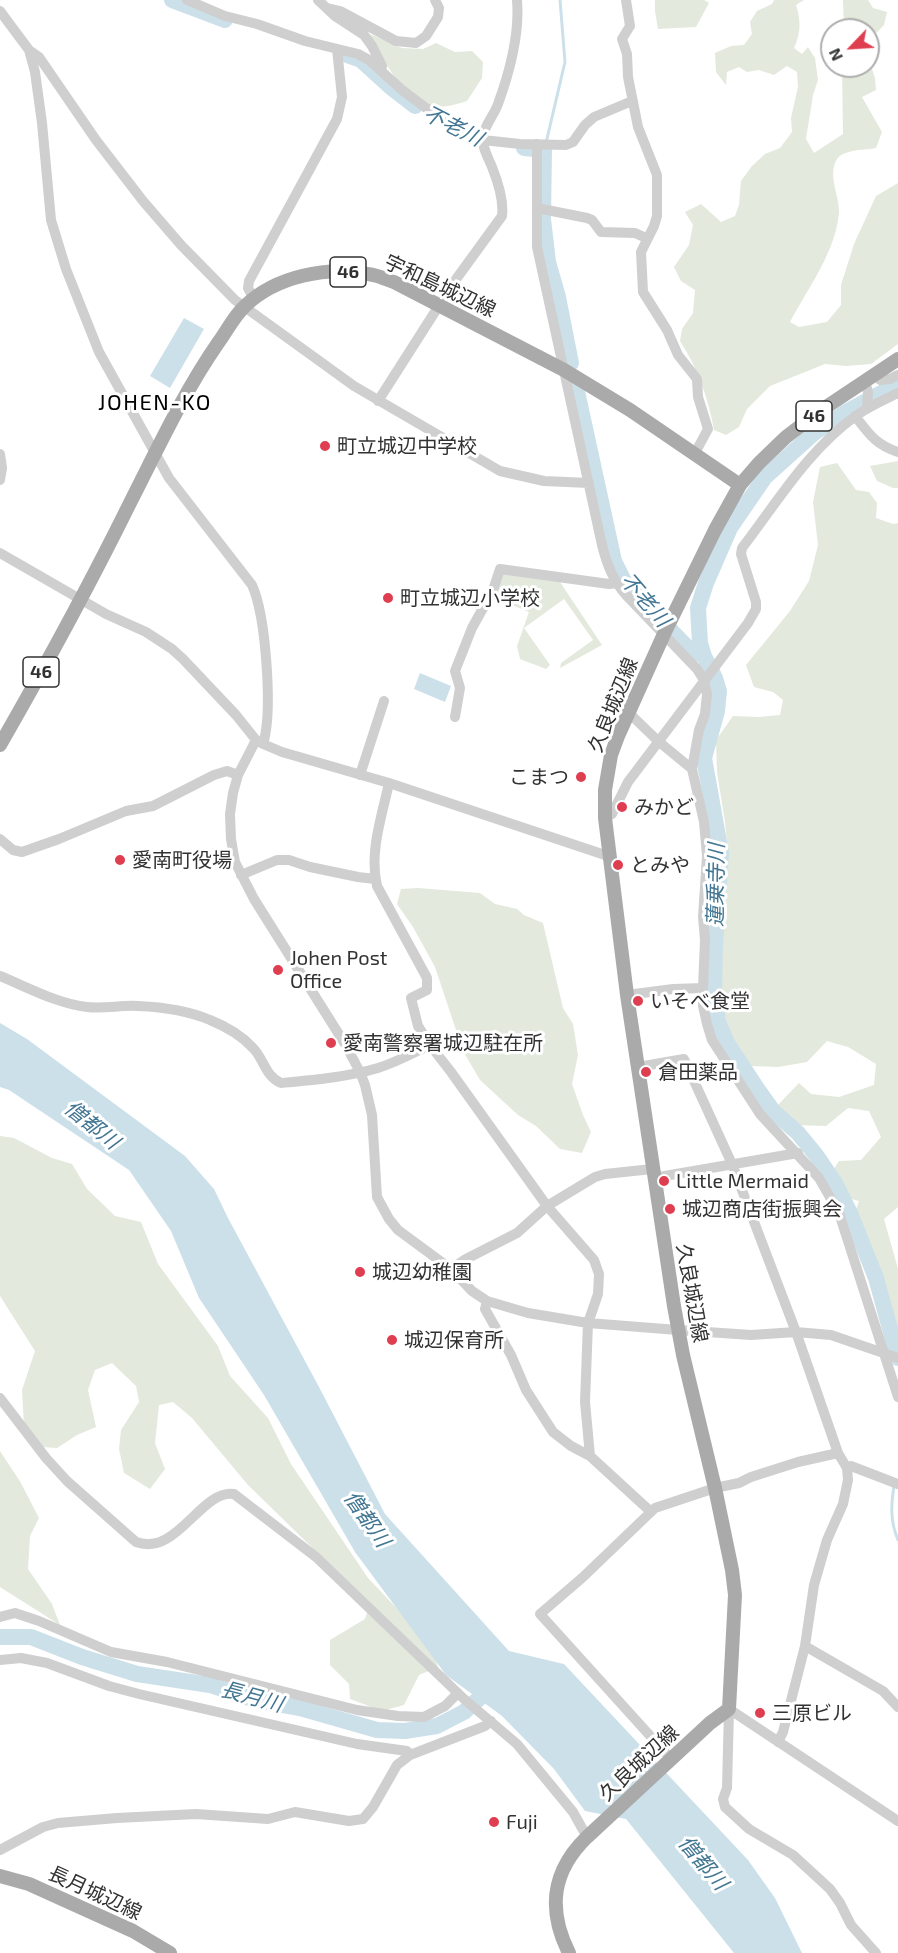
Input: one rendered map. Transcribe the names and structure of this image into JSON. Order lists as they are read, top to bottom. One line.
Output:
{"streets":{"main road":["46","宇和島城辺線","久良城辺線","長月城辺線"]},"crossings":[["46","宇和島城辺線"],["46","久良城辺線"],["宇和島城辺線","久良城辺線"]],"districts":["JOHEN-KO"],"water":["不老川","蓮乗寺川","僧都川","長月川"],"places":["町立城辺中学校","町立城辺小学校","こまつ","みかど","愛南町役場","とみや","Johen Post Office","いそべ食堂","愛南警察署城辺駐在所","倉田薬品","Little Mermaid","城辺商店街振興会","城辺幼稚園","城辺保育所","三原ビル","Fuji"],"north":"bottom left"}
